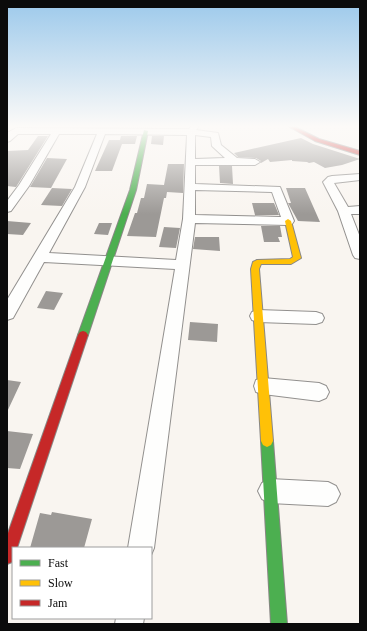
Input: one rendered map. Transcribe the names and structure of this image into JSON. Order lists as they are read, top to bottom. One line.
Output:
{"legend":["Fast","Slow","Jam"]}
